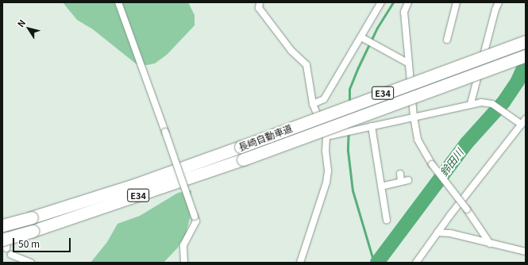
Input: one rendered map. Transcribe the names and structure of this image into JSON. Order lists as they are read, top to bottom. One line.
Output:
{"streets":{"highway":["E34","長崎自動車道"]},"water":["鈴田川"],"scale_bar":"50 m","north":"top left"}
